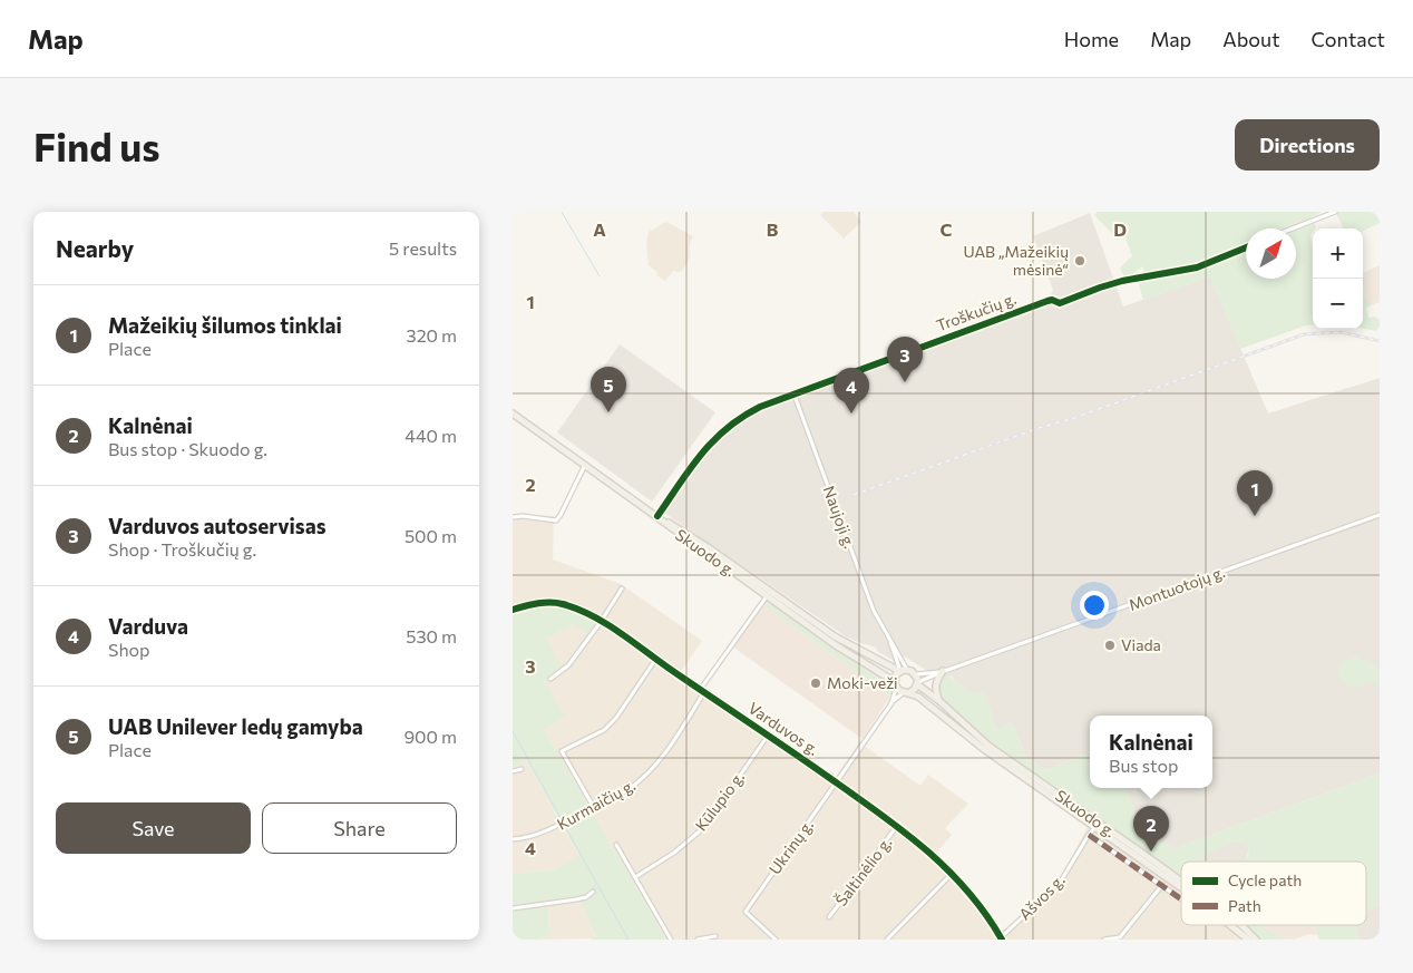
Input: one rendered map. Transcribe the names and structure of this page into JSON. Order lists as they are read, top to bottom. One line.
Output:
{"streets":{"main road":["Skuodo g."],"street":["Troškučių g.","Naujoji g.","Montuotojų g.","Varduvos g.","Kūlupio g.","Kurmaičių g.","Ukrinų g.","Šaltinėlio g.","Ašvos g."]},"crossings":[["Troškučių g.","Naujoji g."],["Troškučių g.","Skuodo g."],["Naujoji g.","Skuodo g."],["Naujoji g.","Montuotojų g."],["Skuodo g.","Montuotojų g."],["Skuodo g.","Kurmaičių g."],["Skuodo g.","Ašvos g."],["Varduvos g.","Kūlupio g."],["Varduvos g.","Kurmaičių g."],["Varduvos g.","Ukrinų g."],["Varduvos g.","Šaltinėlio g."],["Varduvos g.","Ašvos g."]],"places":["UAB „Mažeikių mėsinė“","Viada","Moki-veži"],"legend":["Cycle path","Path"],"north":"top right","page":{"header":"Map","nav":["Home","Map","About","Contact"],"buttons":["Directions",["Save","Share"]],"title":"Find us","heading":["Nearby","5 results"],"map_buttons":["+","−"],"list":[{"mark":"1","name":"Mažeikių šilumos tinklai","note":"Place","value":"320 m"},{"mark":"2","name":"Kalnėnai","note":"Bus stop · Skuodo g.","value":"440 m"},{"mark":"3","name":"Varduvos autoservisas","note":"Shop · Troškučių g.","value":"500 m"},{"mark":"4","name":"Varduva","note":"Shop","value":"530 m"},{"mark":"5","name":"UAB Unilever ledų gamyba","note":"Place","value":"900 m"}],"pins":["3","5","4","1","2"],"popup":["Kalnėnai","Bus stop"]},"grid":{"columns":["A","B","C","D"],"rows":["1","2","3","4"]}}
